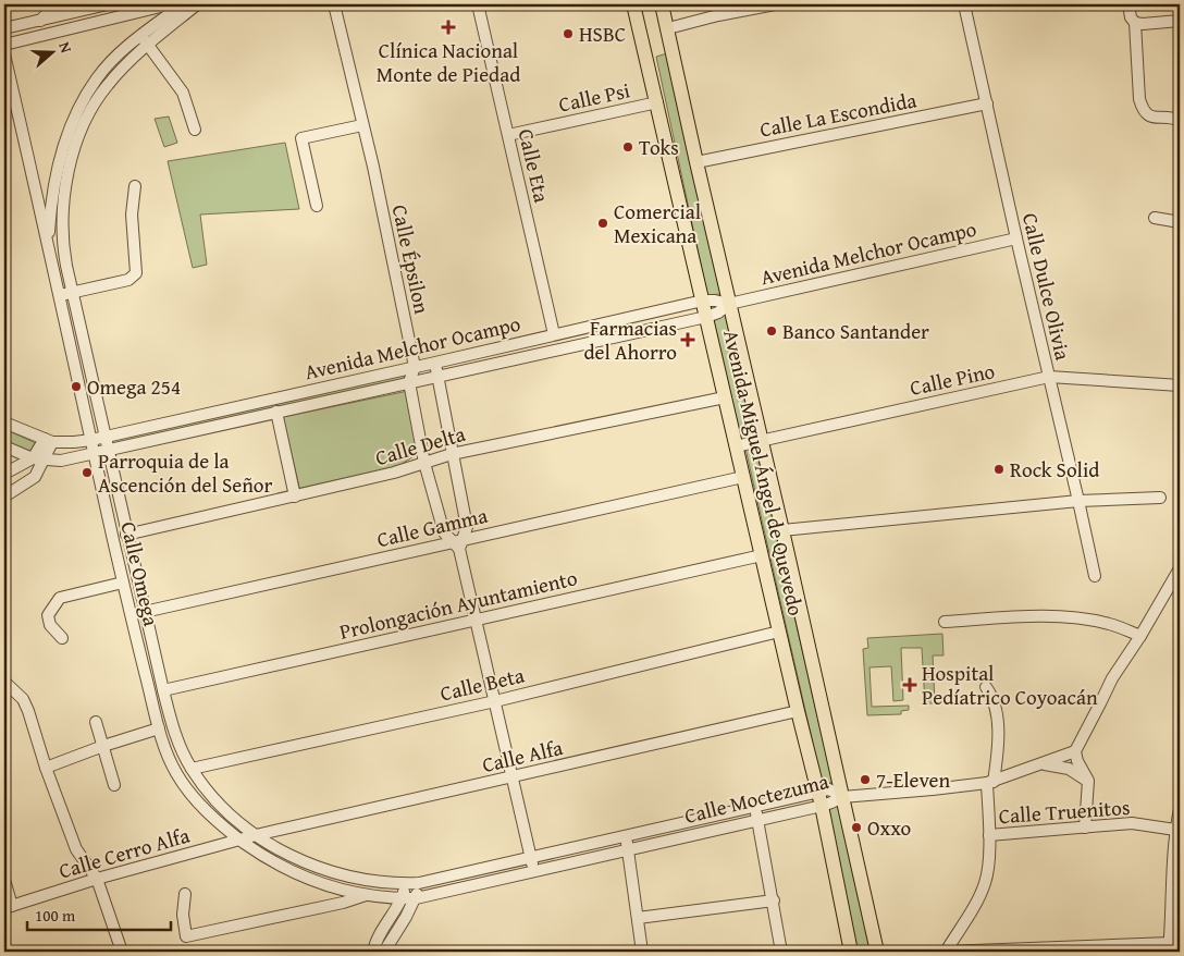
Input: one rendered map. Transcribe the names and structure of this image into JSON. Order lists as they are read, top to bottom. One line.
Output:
{"streets":{"main road":["Avenida Miguel Ángel de Quevedo"],"street":["Calle Psi","Calle La Escondida","Calle Eta","Avenida Melchor Ocampo","Calle Épsilon","Calle Dulce Olivia","Calle Pino","Calle Delta","Calle Gamma","Calle Omega","Prolongación Ayuntamiento","Calle Beta","Calle Alfa","Calle Moctezuma","Calle Truenitos","Calle Cerro Alfa"]},"crossings":[["Calle Psi","Calle Eta"],["Calle Psi","Avenida Miguel Ángel de Quevedo"],["Calle La Escondida","Calle Dulce Olivia"],["Calle La Escondida","Avenida Miguel Ángel de Quevedo"],["Calle Eta","Avenida Melchor Ocampo"],["Avenida Melchor Ocampo","Calle Épsilon"],["Avenida Melchor Ocampo","Calle Dulce Olivia"],["Avenida Melchor Ocampo","Avenida Miguel Ángel de Quevedo"],["Avenida Melchor Ocampo","Calle Omega"],["Calle Dulce Olivia","Calle Pino"],["Calle Pino","Avenida Miguel Ángel de Quevedo"],["Calle Delta","Avenida Miguel Ángel de Quevedo"],["Calle Delta","Calle Omega"],["Avenida Miguel Ángel de Quevedo","Calle Gamma"],["Avenida Miguel Ángel de Quevedo","Prolongación Ayuntamiento"],["Avenida Miguel Ángel de Quevedo","Calle Beta"],["Avenida Miguel Ángel de Quevedo","Calle Alfa"],["Avenida Miguel Ángel de Quevedo","Calle Moctezuma"],["Calle Gamma","Calle Omega"],["Calle Omega","Prolongación Ayuntamiento"],["Calle Omega","Calle Beta"],["Calle Omega","Calle Alfa"],["Calle Omega","Calle Moctezuma"],["Calle Omega","Calle Cerro Alfa"],["Calle Alfa","Calle Cerro Alfa"]],"places":{"health":["Clínica Nacional Monte de Piedad","Farmacias del Ahorro","Hospital Pedíatrico Coyoacán"],"other":["HSBC","Toks","Comercial Mexicana","Banco Santander","Omega 254","Rock Solid","Parroquia de la Ascención del Señor","7-Eleven","Oxxo"]},"scale_bar":"100 m","north":"right"}
